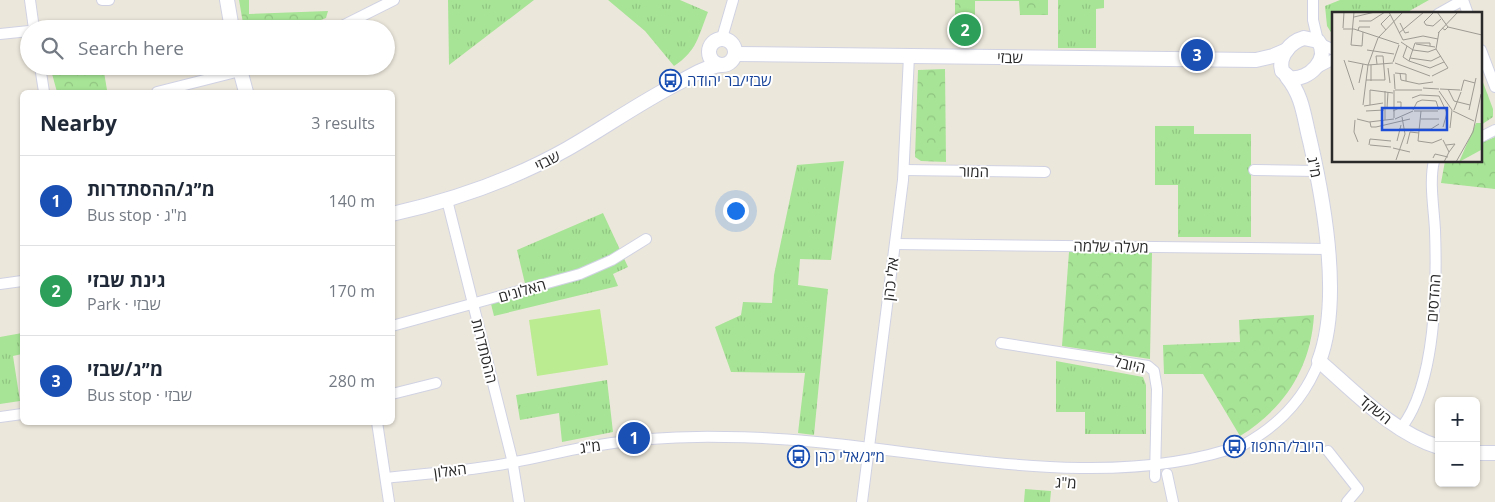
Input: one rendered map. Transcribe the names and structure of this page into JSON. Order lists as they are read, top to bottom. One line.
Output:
{"streets":{"street":["שבזי","מ\"ג","המור","מעלה שלמה","אלי כהן","האלונים","ההדסים","ההסתדרות","היובל","השקד","האלון"]},"crossings":[["שבזי","מ\"ג"],["שבזי","אלי כהן"],["שבזי","ההסתדרות"],["מ\"ג","מעלה שלמה"],["מ\"ג","אלי כהן"],["מ\"ג","ההסתדרות"],["מ\"ג","היובל"],["מ\"ג","השקד"],["מ\"ג","האלון"],["המור","אלי כהן"],["מעלה שלמה","אלי כהן"],["האלונים","ההסתדרות"],["ההדסים","השקד"],["ההסתדרות","האלון"]],"places":{"bus stop":["שבזי/בר יהודה","היובל/התפוז","מ״ג/אלי כהן"]},"page":{"pins":["2","3","1"],"search":"Search here","heading":["Nearby","3 results"],"list":[{"mark":"1","name":"מ״ג/ההסתדרות","note":"Bus stop · מ\"ג","value":"140 m"},{"mark":"2","name":"גינת שבזי","note":"Park · שבזי","value":"170 m"},{"mark":"3","name":"מ״ג/שבזי","note":"Bus stop · שבזי","value":"280 m"}],"map_buttons":["+","−"]}}
